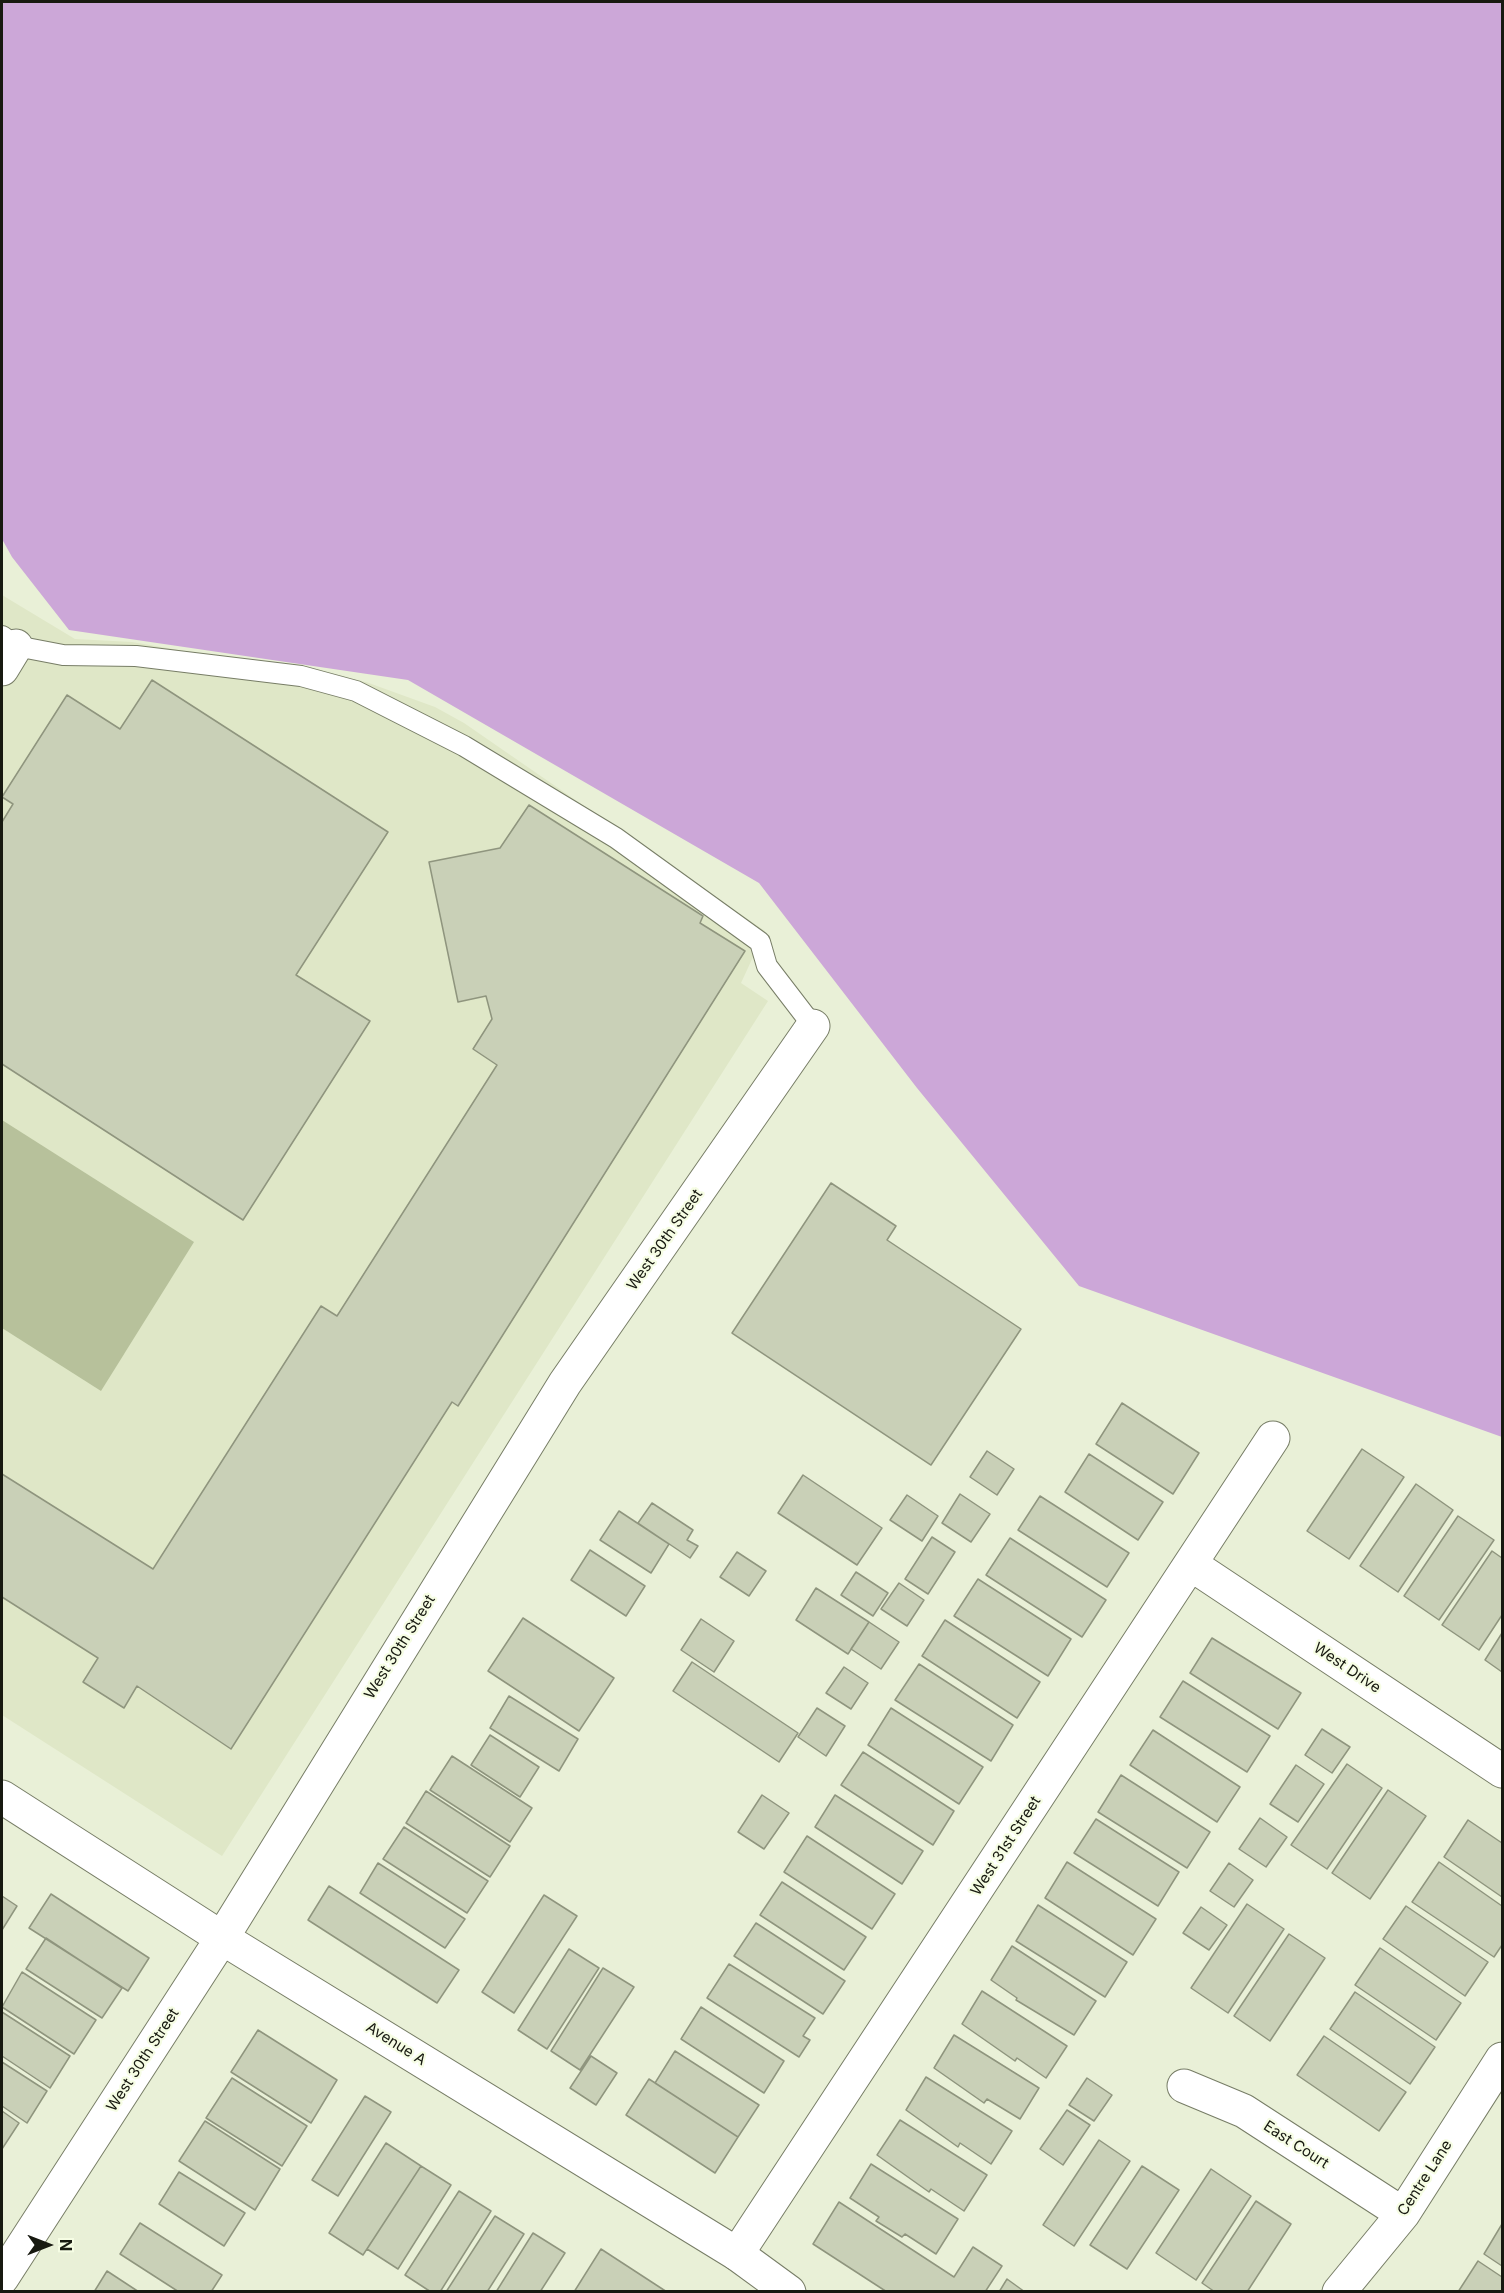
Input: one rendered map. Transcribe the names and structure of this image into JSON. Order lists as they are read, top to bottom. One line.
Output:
{"streets":{"street":["West 30th Street","West Drive","West 31st Street","Avenue A","East Court","Centre Lane"]},"crossings":[["West 30th Street","Avenue A"],["West Drive","West 31st Street"],["West 31st Street","Avenue A"],["East Court","Centre Lane"]],"north":"right"}
